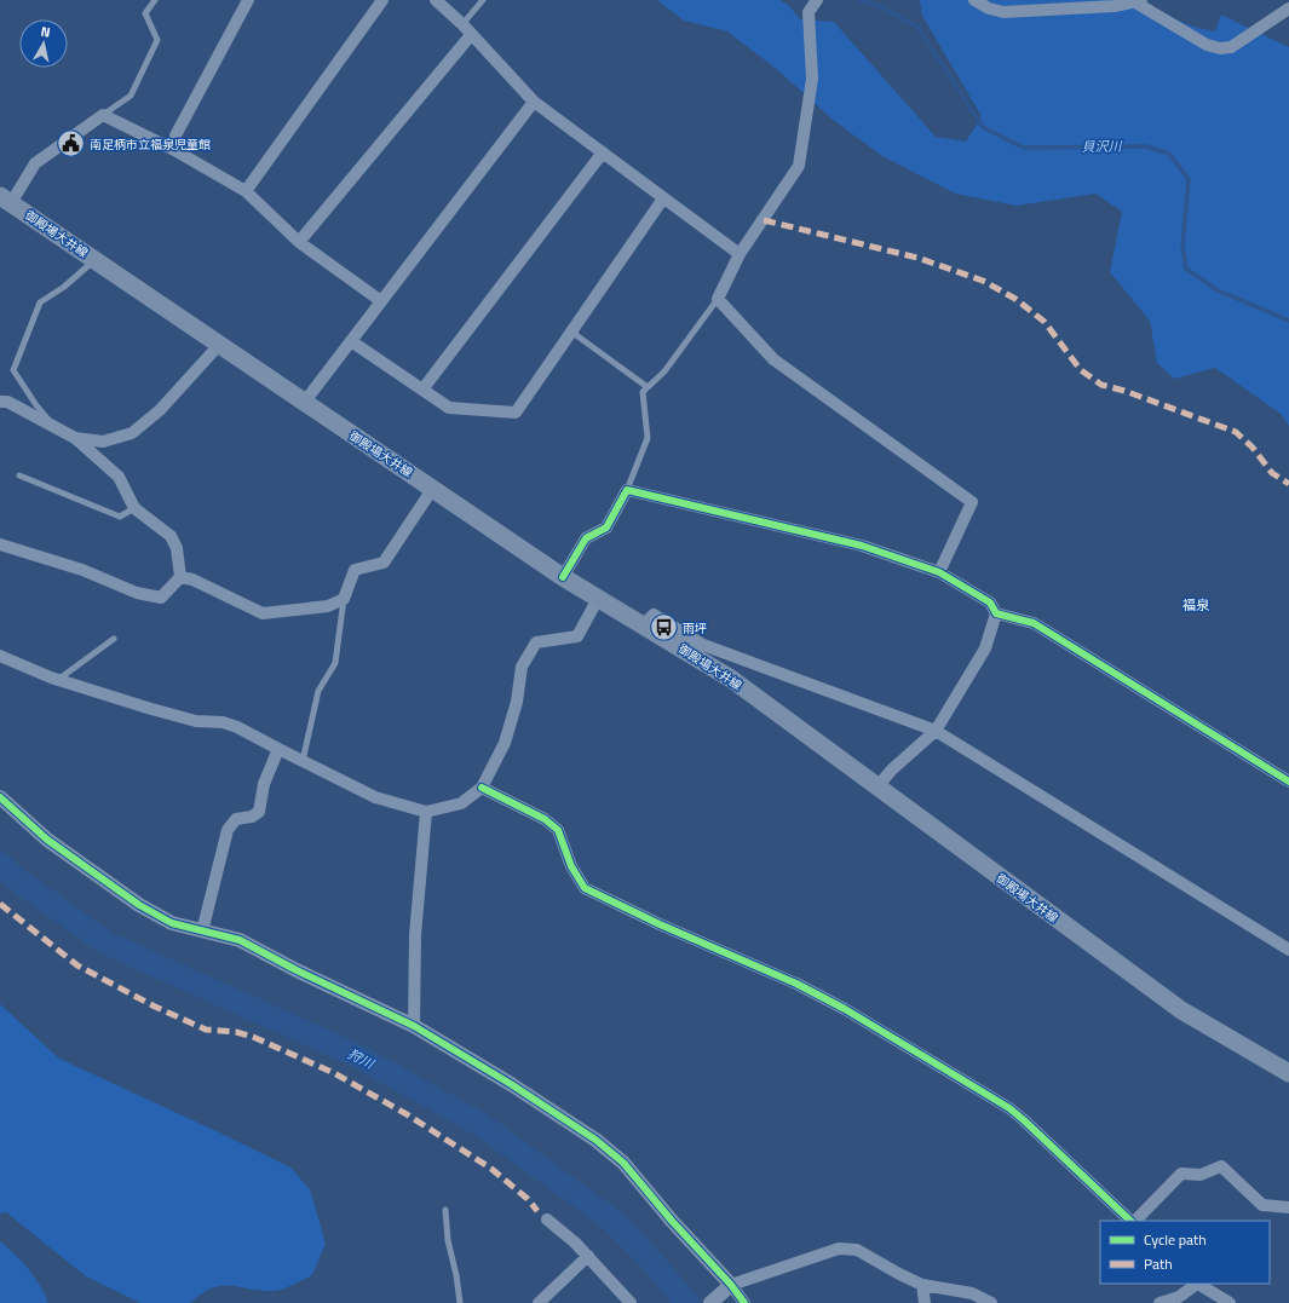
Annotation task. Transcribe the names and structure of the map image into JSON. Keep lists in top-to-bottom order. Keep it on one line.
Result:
{"streets":{"main road":["御殿場大井線"]},"districts":["福泉"],"water":["貝沢川","狩川"],"places":{"public building":["南足柄市立福泉児童館"],"bus stop":["雨坪"]},"legend":["Cycle path","Path"],"north":"top"}
